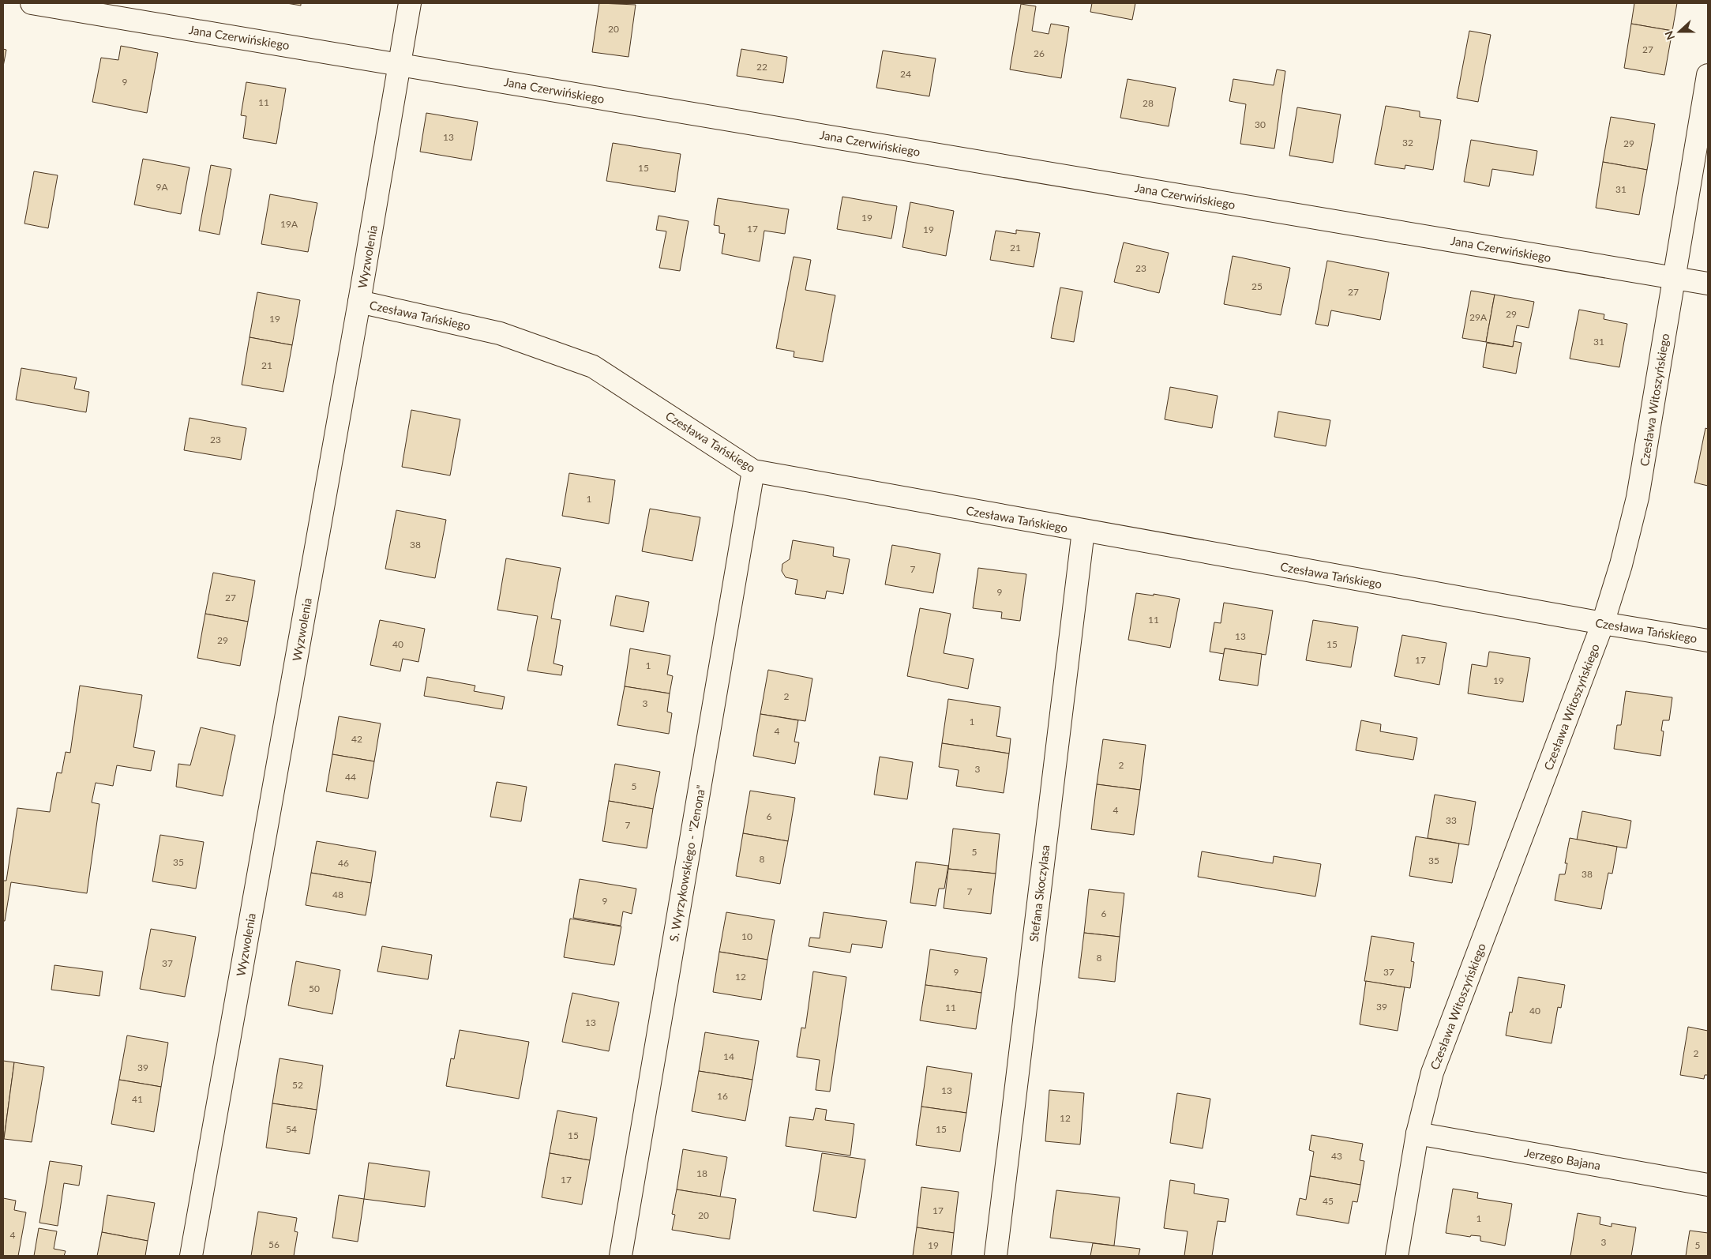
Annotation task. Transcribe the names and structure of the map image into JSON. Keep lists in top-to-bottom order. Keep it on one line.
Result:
{"streets":{"street":["Jana Czerwińskiego","Wyzwolenia","Czesława Tańskiego","Czesława Witoszyńskiego","S. Wyrzykowskiego - \"Zenona\"","Stefana Skoczylasa","Jerzego Bajana"]},"crossings":[["Jana Czerwińskiego","Wyzwolenia"],["Jana Czerwińskiego","Czesława Witoszyńskiego"],["Wyzwolenia","Czesława Tańskiego"],["Czesława Tańskiego","Czesława Witoszyńskiego"],["Czesława Tańskiego","S. Wyrzykowskiego - \"Zenona\""],["Czesława Tańskiego","Stefana Skoczylasa"],["Czesława Witoszyńskiego","Jerzego Bajana"]],"house_numbers":["20","27","26","22","24","9","11","28","30","13","32","29","15","9A","31","19","19A","17","19","21","23","25","27","29","29A","19","31","21","23","1","38","7","9","27","11","13","29","40","15","17","1","19","2","3","1","4","42","2","3","44","5","4","6","33","7","5","8","35","35","46","38","7","48","9","6","10","8","37","9","37","12","50","39","11","40","13","2","14","39","52","13","16","41","12","54","15","15","43","18","17","45","17","20","1","4","3","56","19","5"],"north":"left"}
